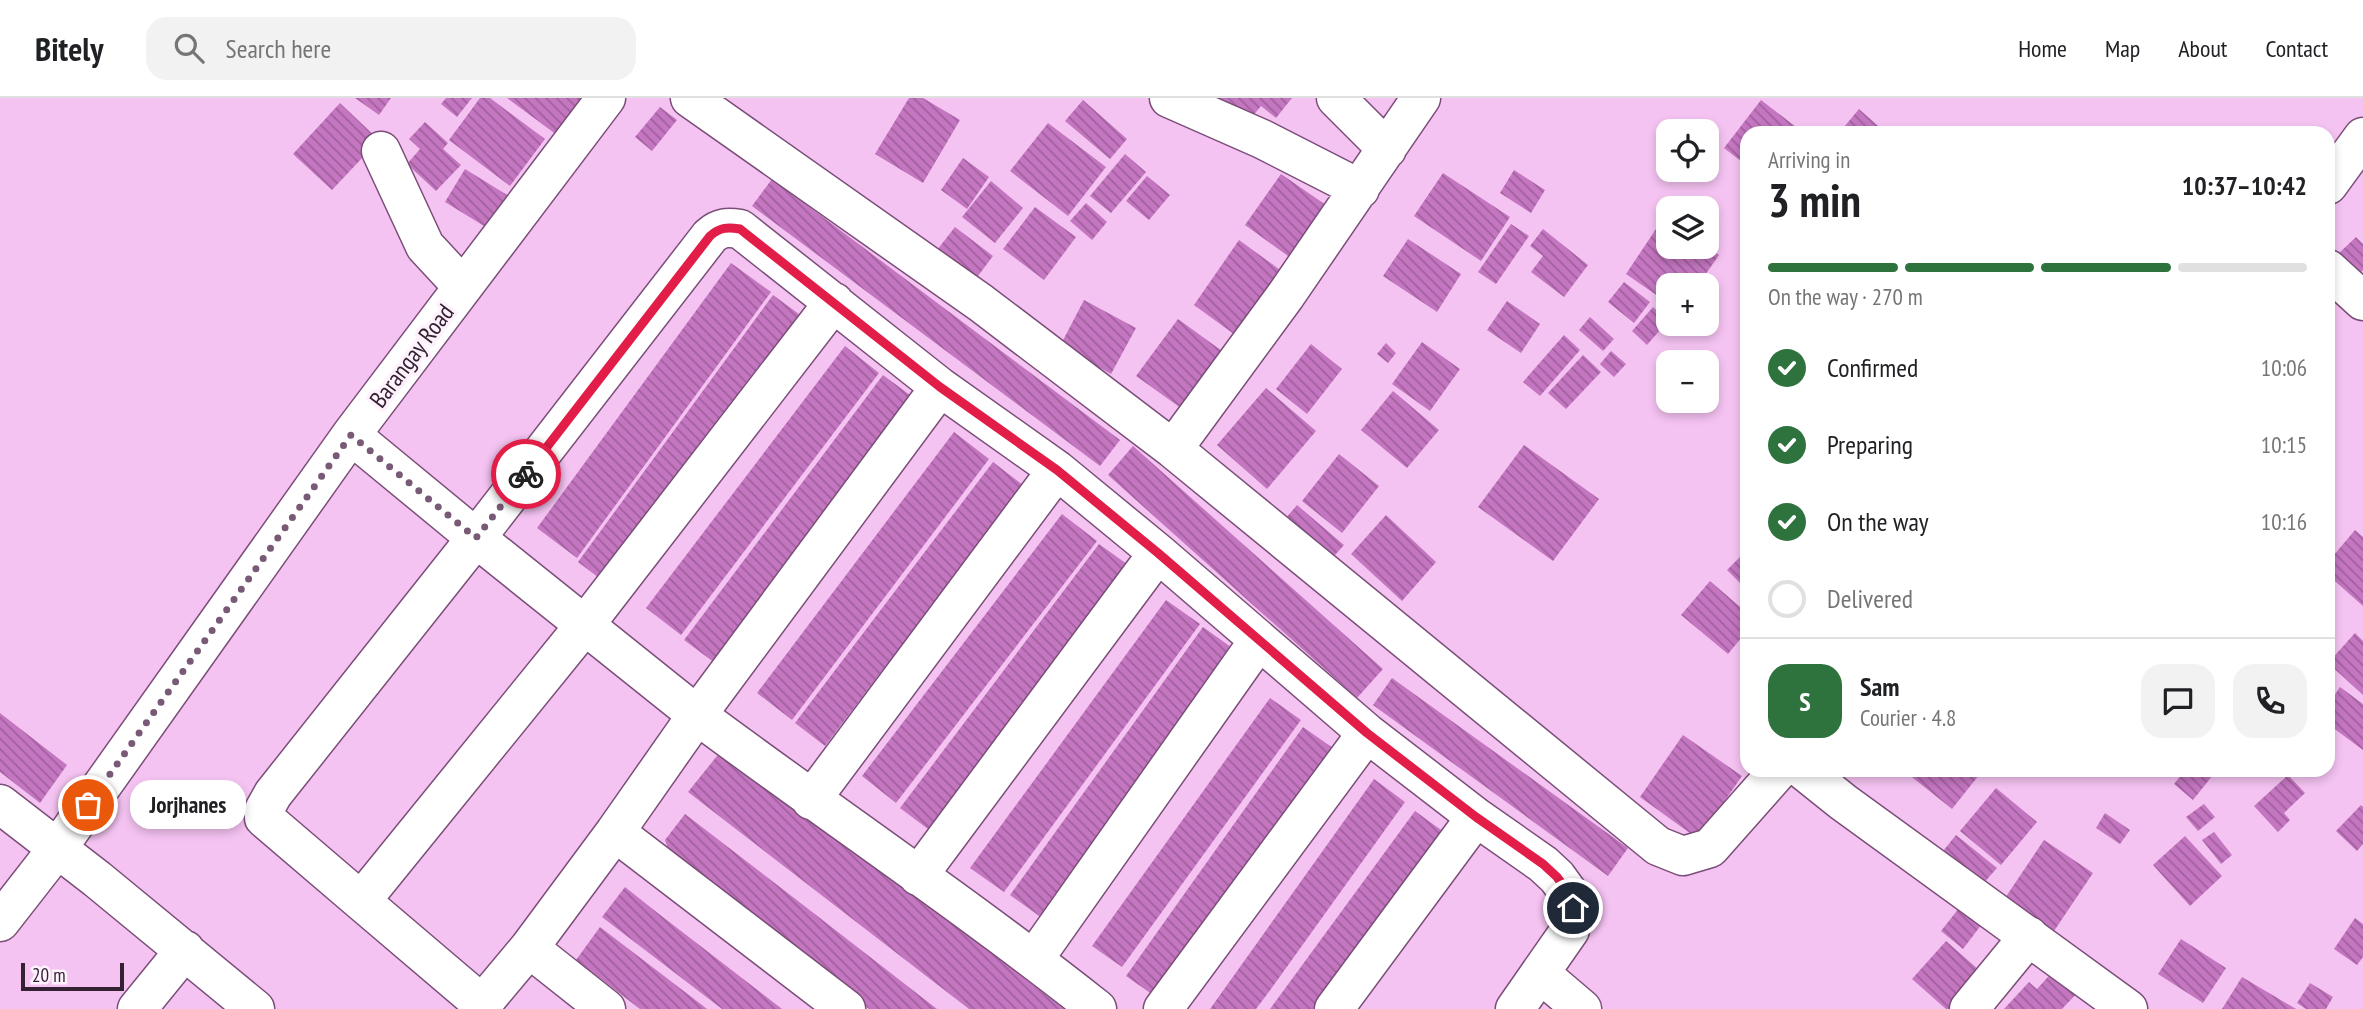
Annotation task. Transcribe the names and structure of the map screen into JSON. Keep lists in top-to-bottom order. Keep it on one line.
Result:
{"streets":{"street":["Barangay Road"]},"places":["Jorjhanes"],"scale_bar":"20 m","page":{"header":"Bitely","search":"Search here","nav":["Home","Map","About","Contact"],"map_buttons":["+","−"],"heading":["3 min","Arriving in","10:37–10:42"],"panel":["Sam","Courier · 4.8"],"bar":"On the way · 270 m","list":[["Confirmed","10:06"],["Preparing","10:15"],["On the way","10:16"],"Delivered"],"round":"S","bubble":"Jorjhanes","scale":"20 m"}}
